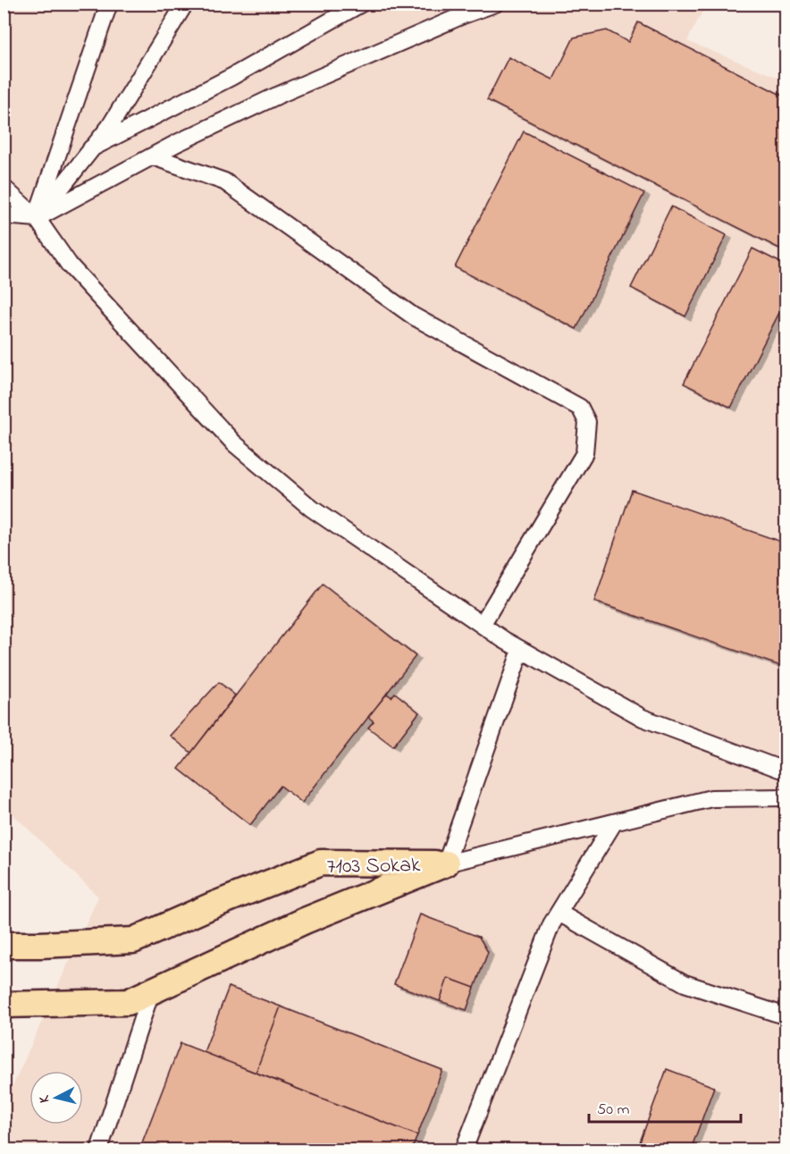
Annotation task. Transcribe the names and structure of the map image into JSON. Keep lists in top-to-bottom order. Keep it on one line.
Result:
{"streets":{"main road":["7103 Sokak"]},"scale_bar":"50 m","north":"left"}
